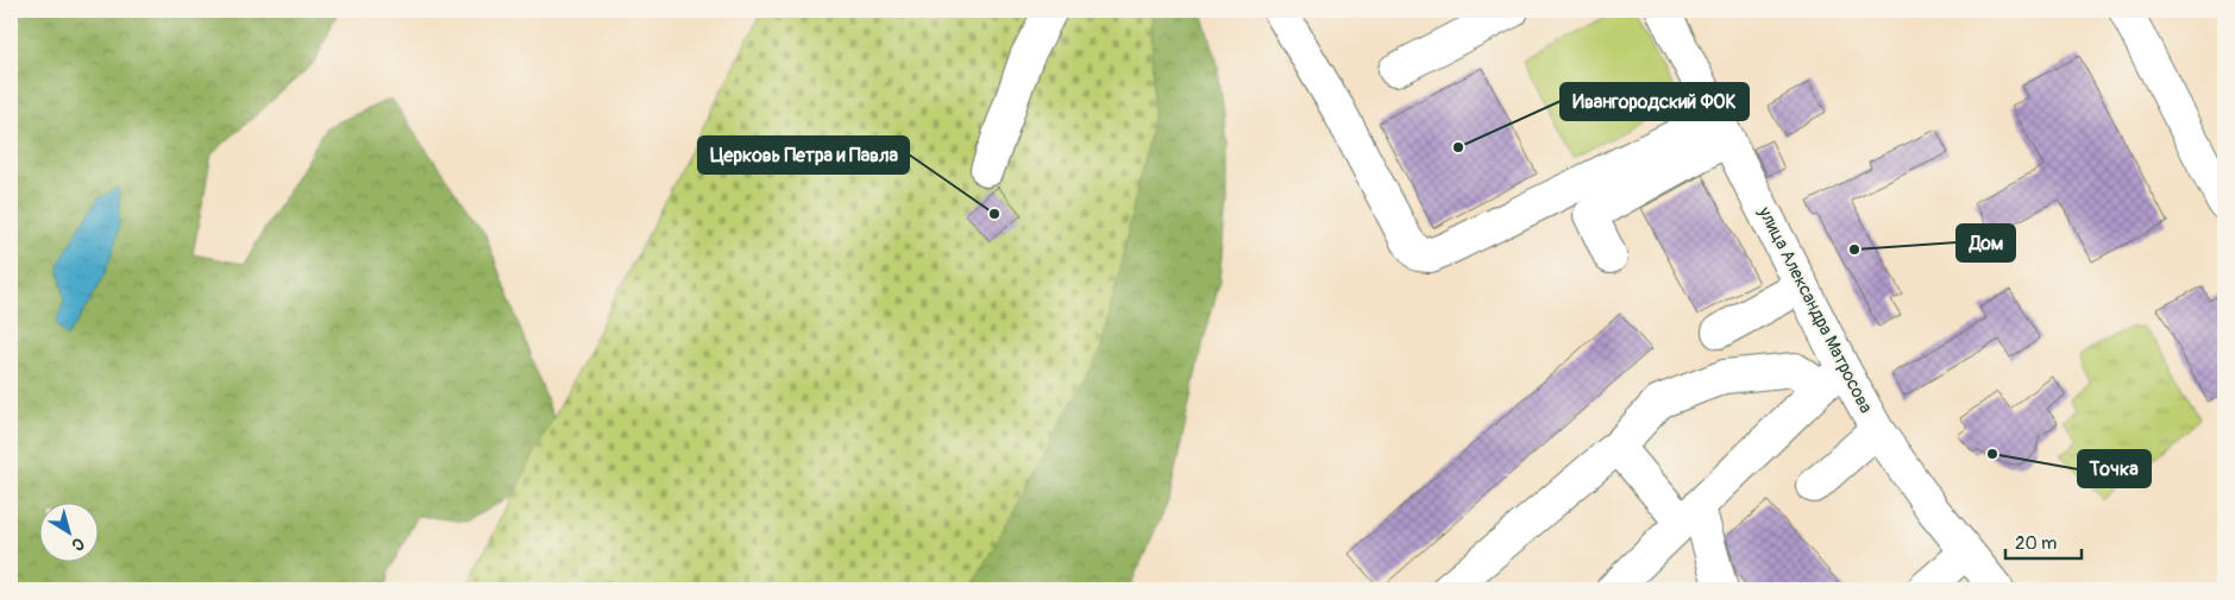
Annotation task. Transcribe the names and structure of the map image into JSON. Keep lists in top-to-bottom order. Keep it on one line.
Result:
{"streets":{"street":["улица Александра Матросова"]},"places":["Ивангородский ФОК","Церковь Петра и Павла","Дом","Точка"],"scale_bar":"20 m","north":"bottom right"}
